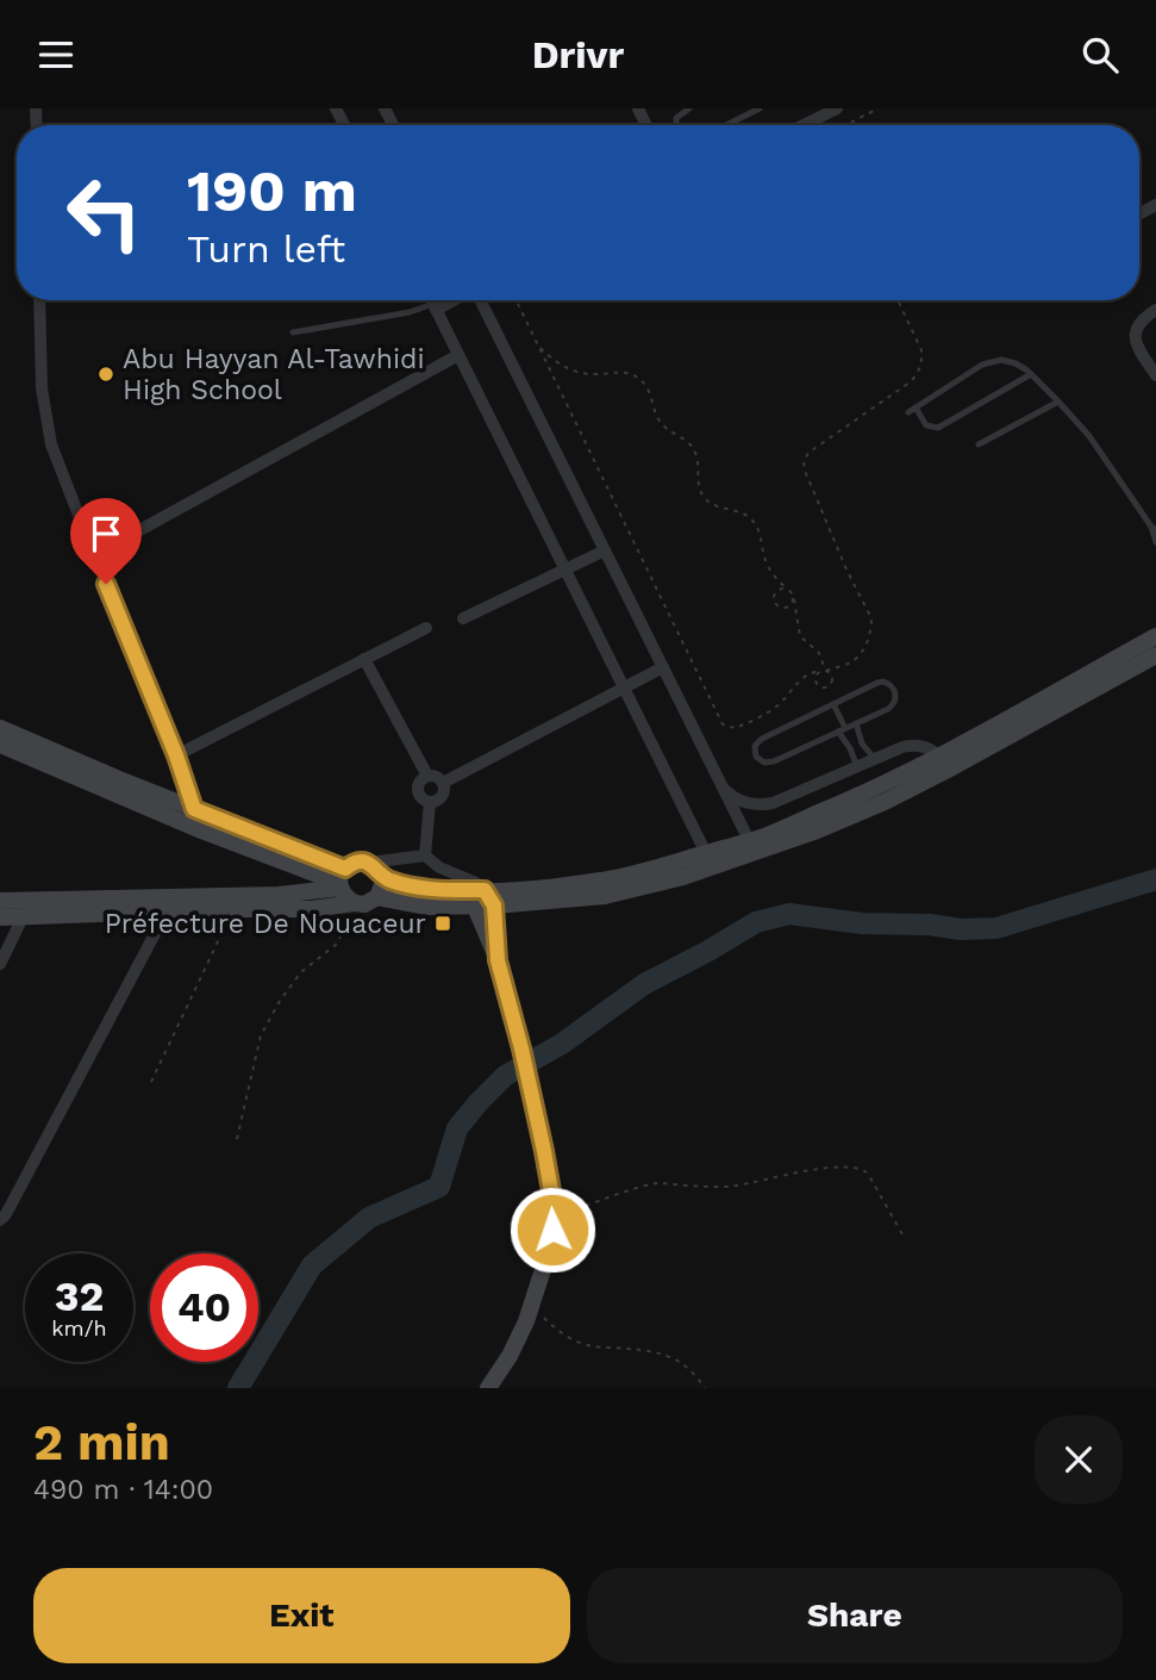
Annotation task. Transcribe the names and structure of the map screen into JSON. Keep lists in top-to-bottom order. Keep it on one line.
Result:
{"places":{"other":["Abu Hayyan Al-Tawhidi High School"],"transit":["Préfecture De Nouaceur"]},"page":{"header":"Drivr","turn":["190 m","Turn left"],"speed":"32 km/h","limit":"40","heading":["2 min","490 m · 14:00"],"buttons":["Exit","Share"]}}
